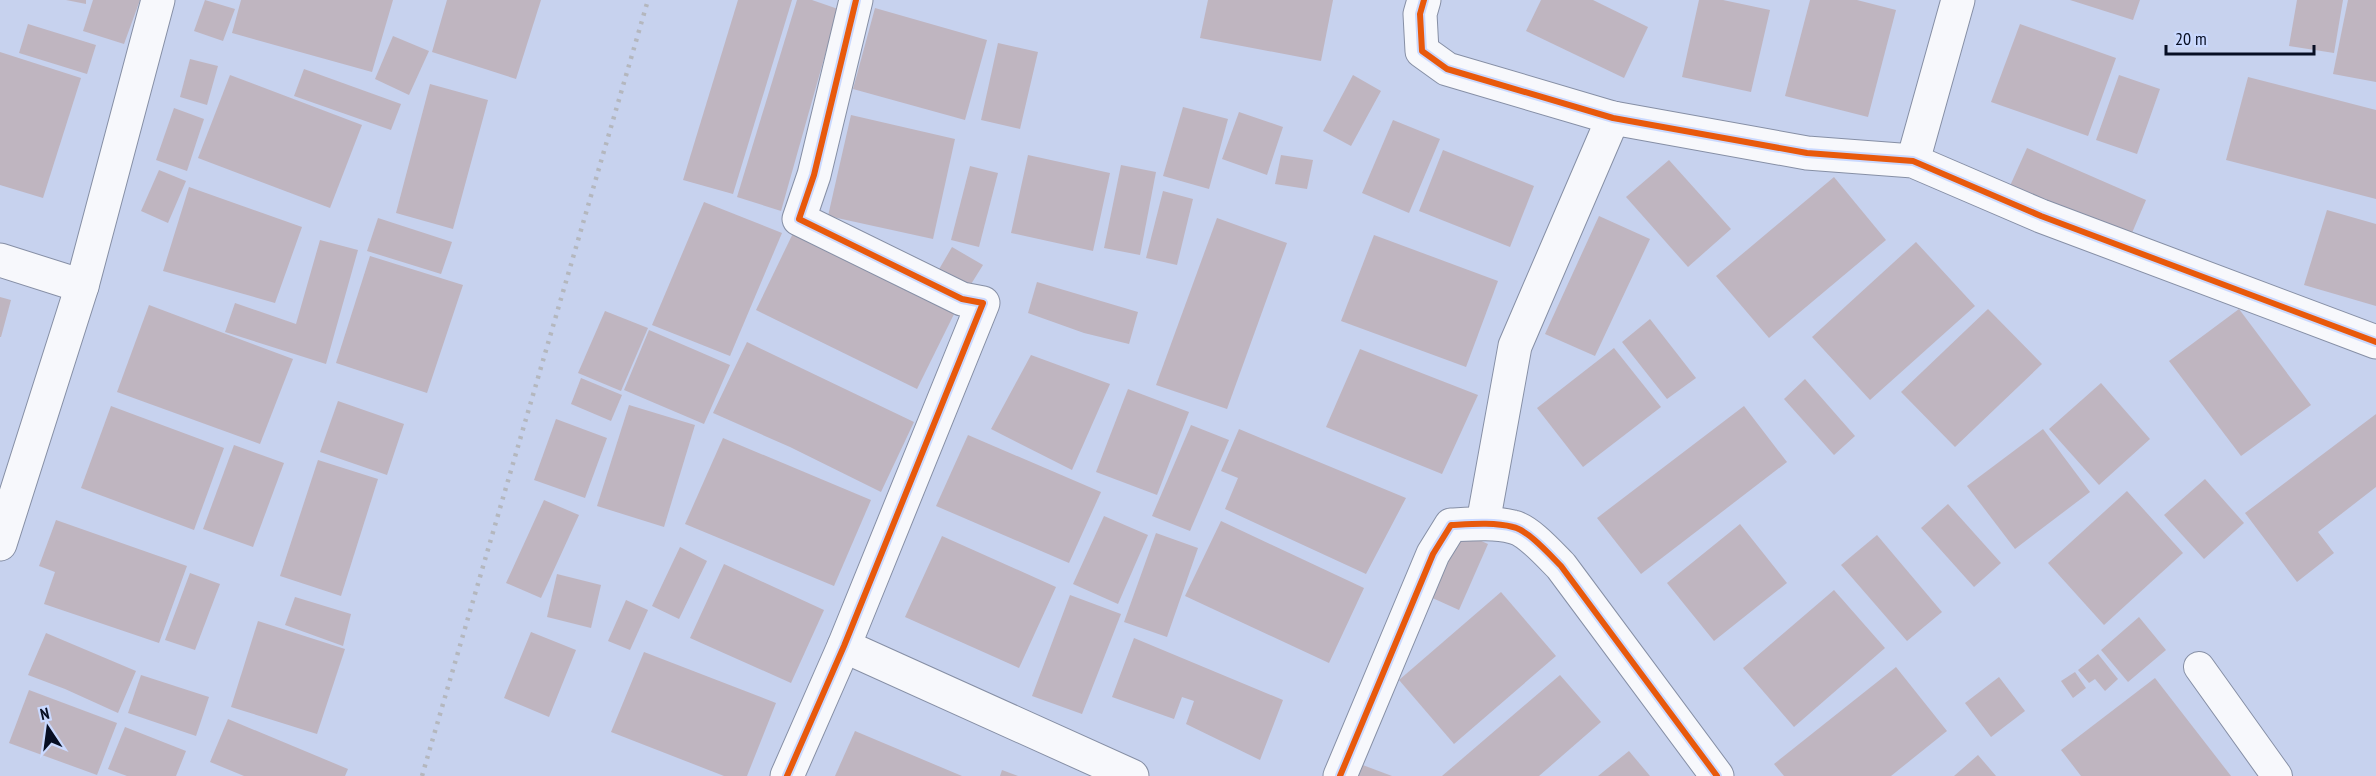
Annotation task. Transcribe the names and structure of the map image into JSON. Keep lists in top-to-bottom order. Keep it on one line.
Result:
{"scale_bar":"20 m","north":"top"}
